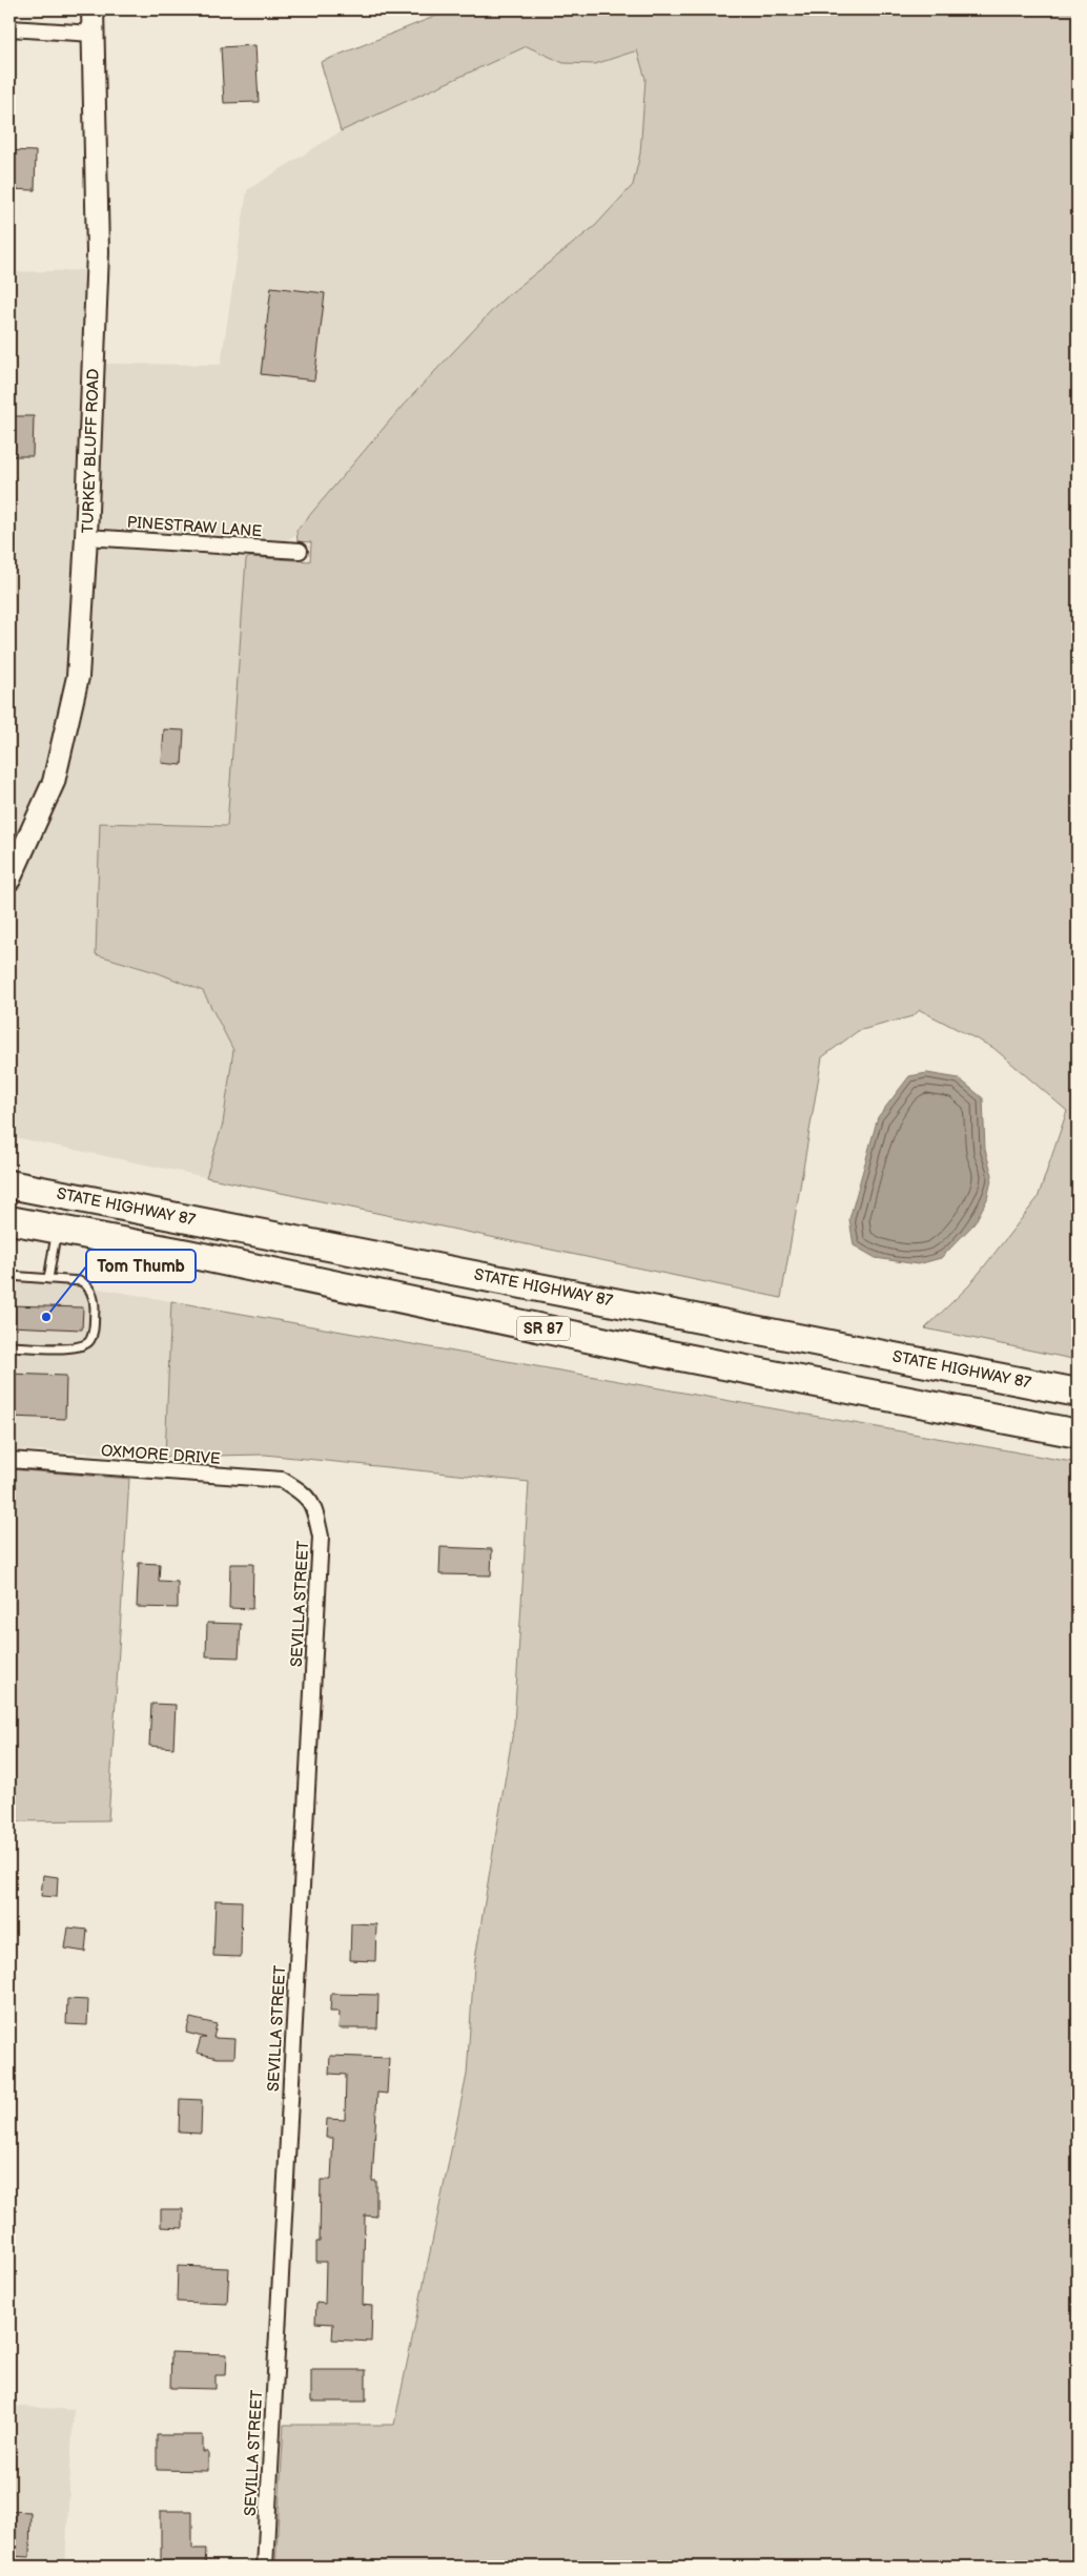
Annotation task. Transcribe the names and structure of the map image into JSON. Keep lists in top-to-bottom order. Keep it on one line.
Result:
{"streets":{"highway":["STATE HIGHWAY 87","SR 87"],"street":["TURKEY BLUFF ROAD","PINESTRAW LANE","OXMORE DRIVE","SEVILLA STREET"]},"crossings":[["TURKEY BLUFF ROAD","PINESTRAW LANE"],["OXMORE DRIVE","SEVILLA STREET"]],"places":["Tom Thumb"]}
